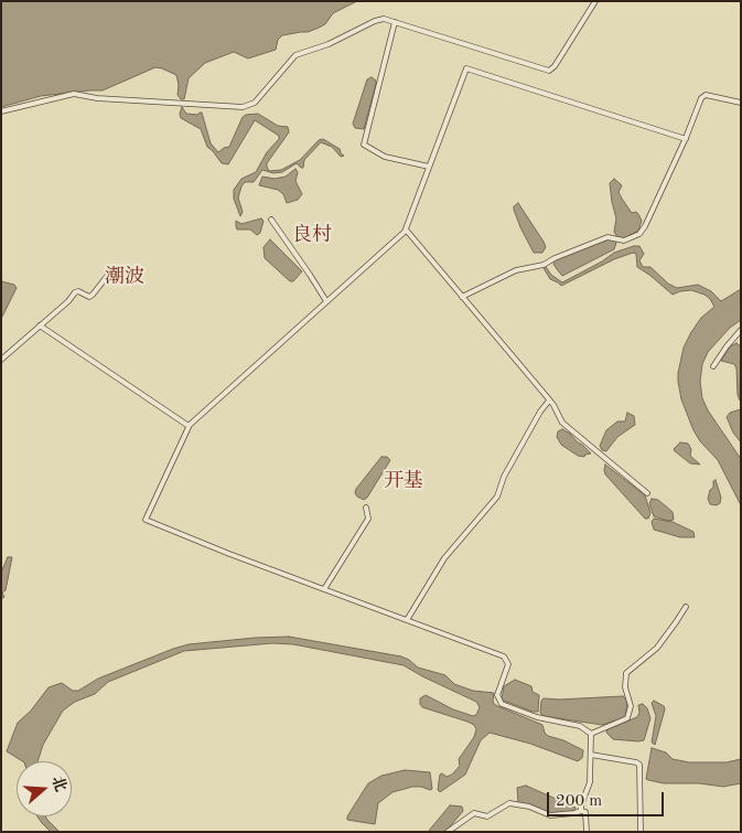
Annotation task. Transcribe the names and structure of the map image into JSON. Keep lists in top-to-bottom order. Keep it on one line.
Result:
{"districts":["良村","潮波","开基"],"scale_bar":"200 m","north":"right"}
